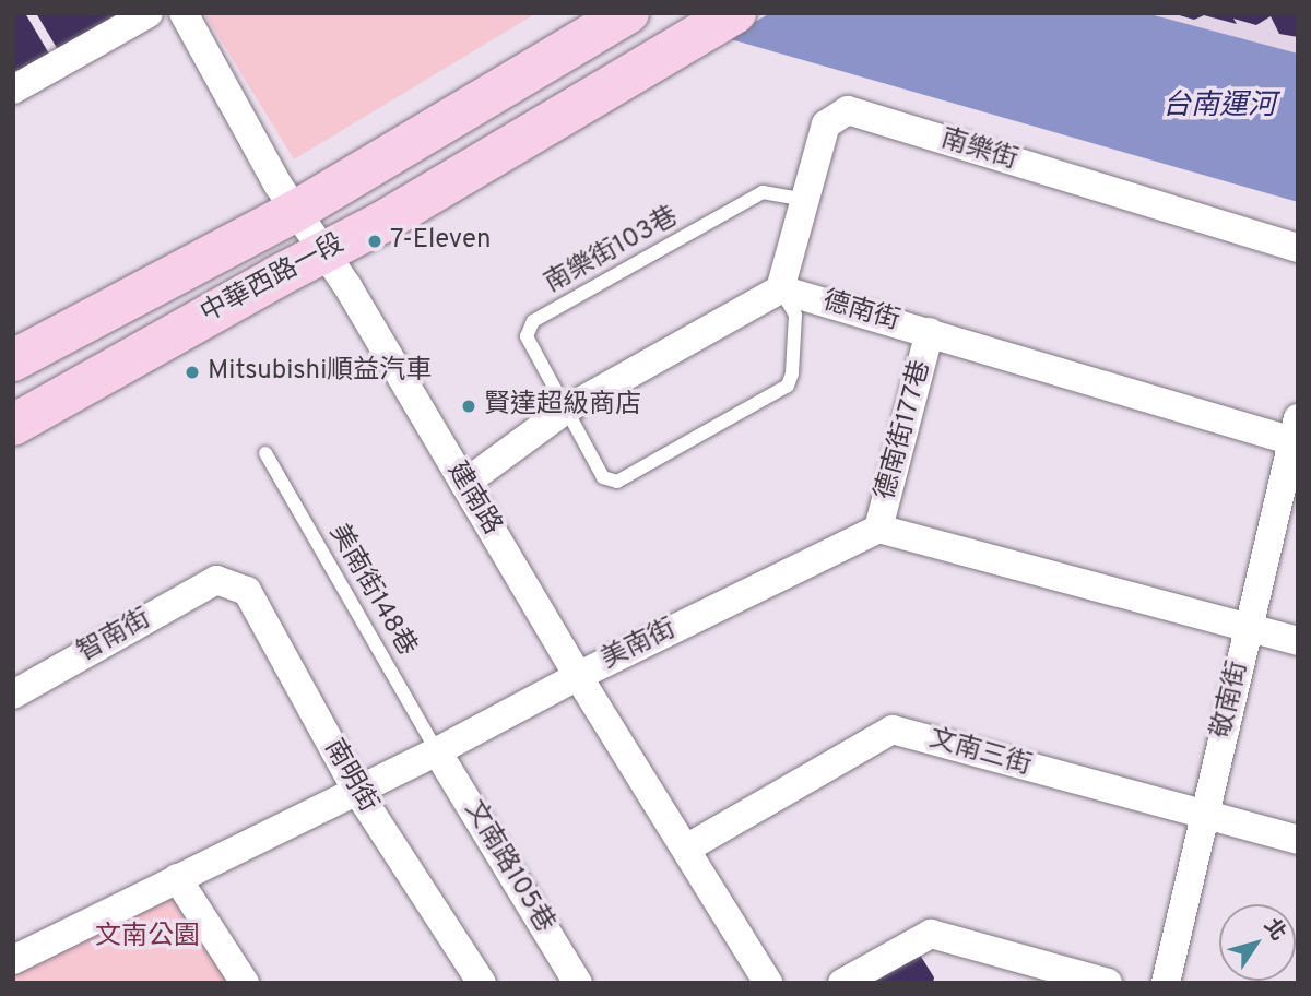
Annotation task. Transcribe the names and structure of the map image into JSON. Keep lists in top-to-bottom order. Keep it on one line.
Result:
{"streets":{"main road":["中華西路一段"],"street":["南樂街","德南街","德南街177巷","建南路","智南街","美南街","敬南街","文南三街","南明街","文南路105巷"],"lane":["南樂街103巷","美南街148巷"]},"crossings":[["南樂街","南樂街103巷"],["南樂街","德南街"],["中華西路一段","建南路"],["德南街","德南街177巷"],["德南街","敬南街"],["德南街177巷","美南街"],["建南路","美南街"],["建南路","文南三街"],["美南街148巷","美南街"],["美南街148巷","文南路105巷"],["智南街","南明街"],["美南街","南明街"],["美南街","文南路105巷"],["敬南街","文南三街"]],"water":["台南運河"],"parks":["文南公園"],"places":["7-Eleven","Mitsubishi順益汽車","賢達超級商店"],"north":"top right"}
